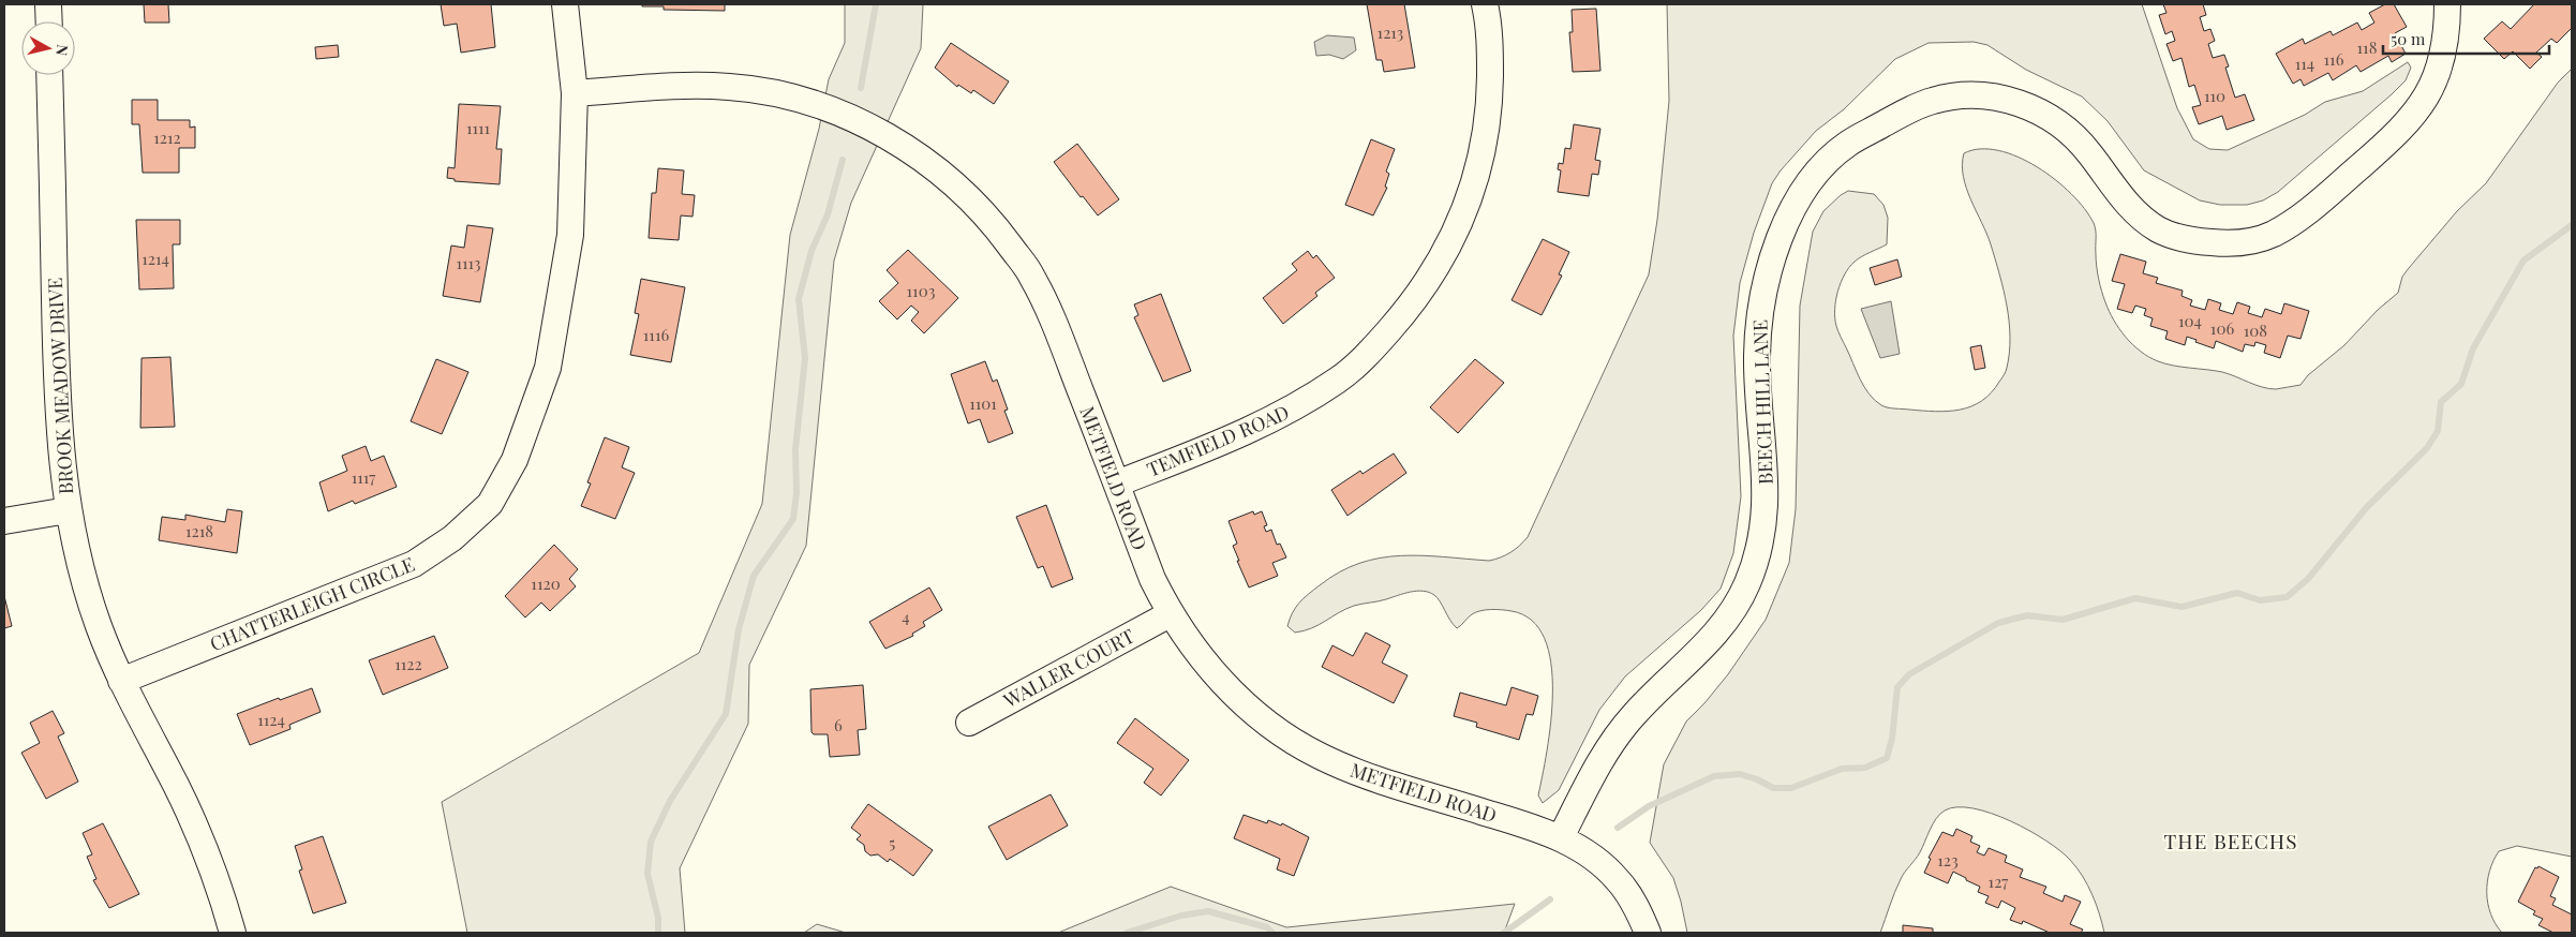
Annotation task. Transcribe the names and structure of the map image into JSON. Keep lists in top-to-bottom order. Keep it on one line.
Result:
{"streets":{"street":["BROOK MEADOW DRIVE","BEECH HILL LANE","TEMFIELD ROAD","METFIELD ROAD","CHATTERLEIGH CIRCLE","WALLER COURT"]},"crossings":[["BROOK MEADOW DRIVE","CHATTERLEIGH CIRCLE"],["BEECH HILL LANE","METFIELD ROAD"],["TEMFIELD ROAD","METFIELD ROAD"],["METFIELD ROAD","CHATTERLEIGH CIRCLE"],["METFIELD ROAD","WALLER COURT"]],"districts":["THE BEECHS"],"house_numbers":["1213","118","116","114","110","1111","1212","1214","1113","1103","104","106","108","1116","1101","1117","1218","1120","4","1122","1124","6","5","123","127"],"scale_bar":"50 m","north":"right"}
